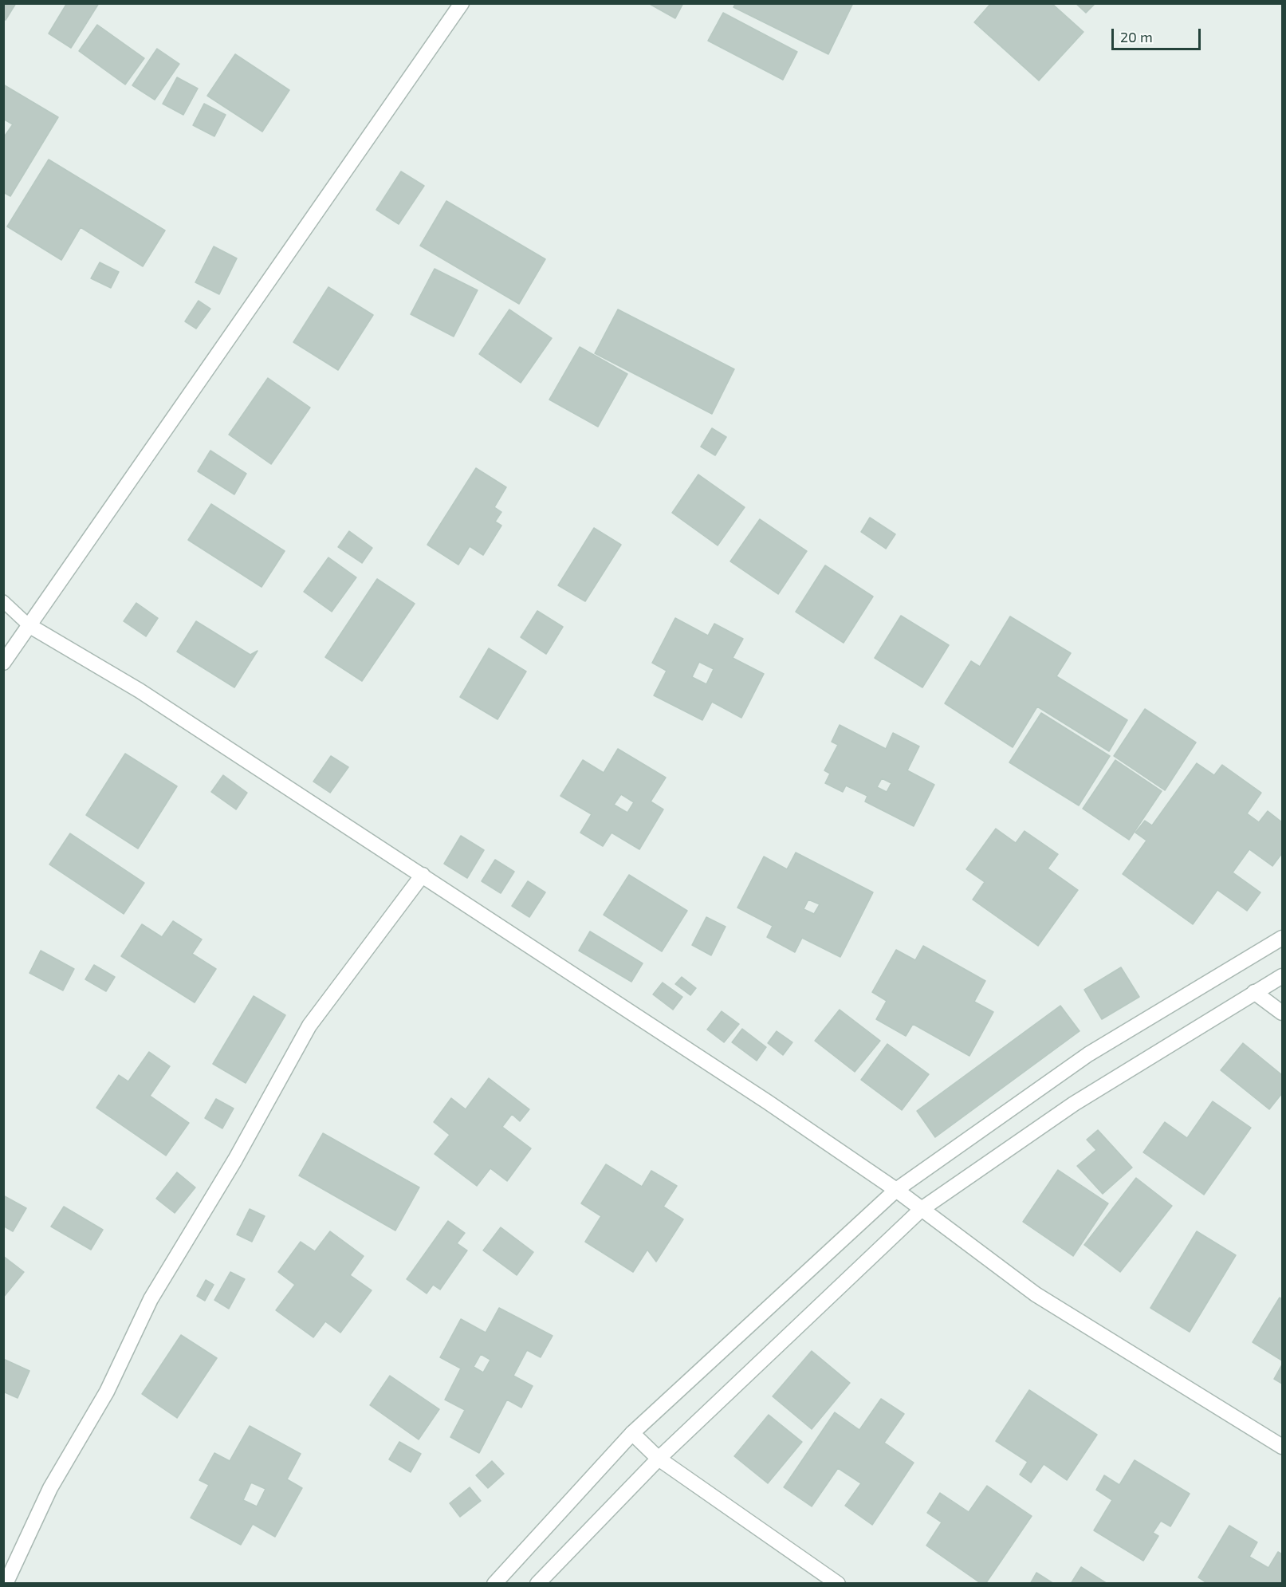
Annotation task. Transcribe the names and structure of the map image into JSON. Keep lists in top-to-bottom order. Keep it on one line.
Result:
{"scale_bar":"20 m"}
